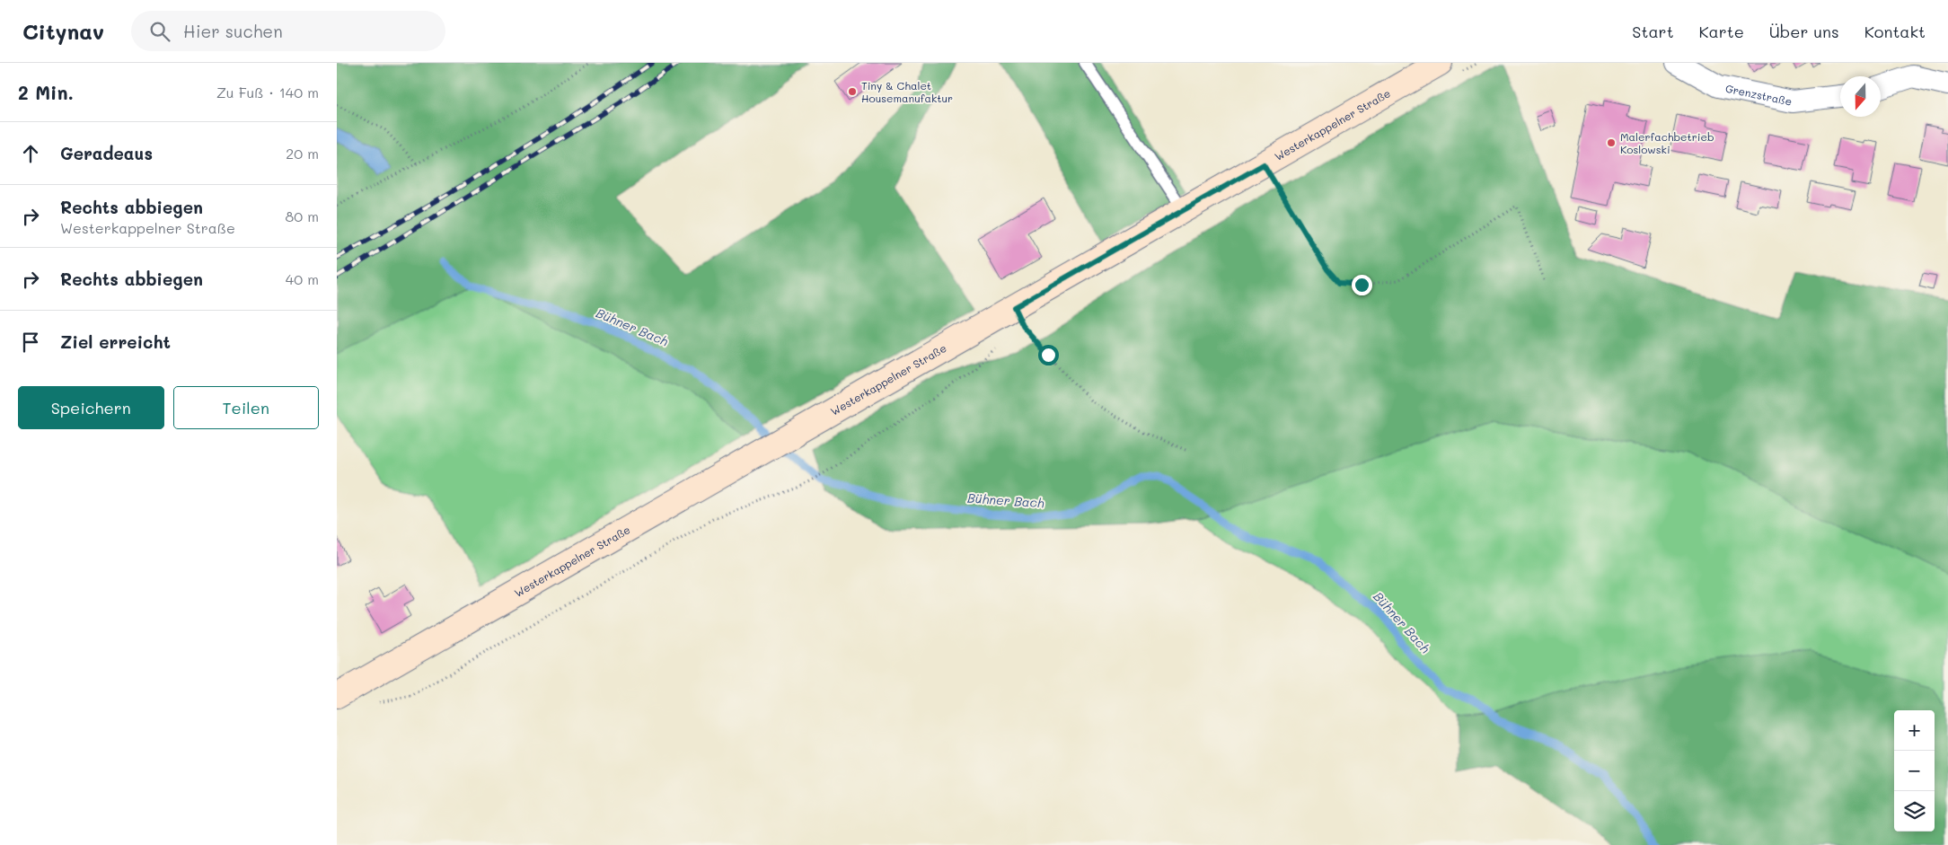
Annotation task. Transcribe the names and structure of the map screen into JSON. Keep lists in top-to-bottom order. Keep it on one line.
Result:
{"streets":{"main road":["Westerkappelner Straße"],"street":["Grenzstraße"]},"water":["Bühner Bach"],"places":["Tiny & Chalet Housemanufaktur","Malerfachbetrieb Koslowski"],"north":"bottom","page":{"header":"Citynav","search":"Hier suchen","nav":["Start","Karte","Über uns","Kontakt"],"heading":["2 Min.","Zu Fuß · 140 m"],"list":[["Geradeaus","20 m"],["Rechts abbiegen","Westerkappelner Straße","80 m"],["Rechts abbiegen","40 m"],"Ziel erreicht"],"buttons":["Speichern","Teilen"],"map_buttons":["+","−"]}}
